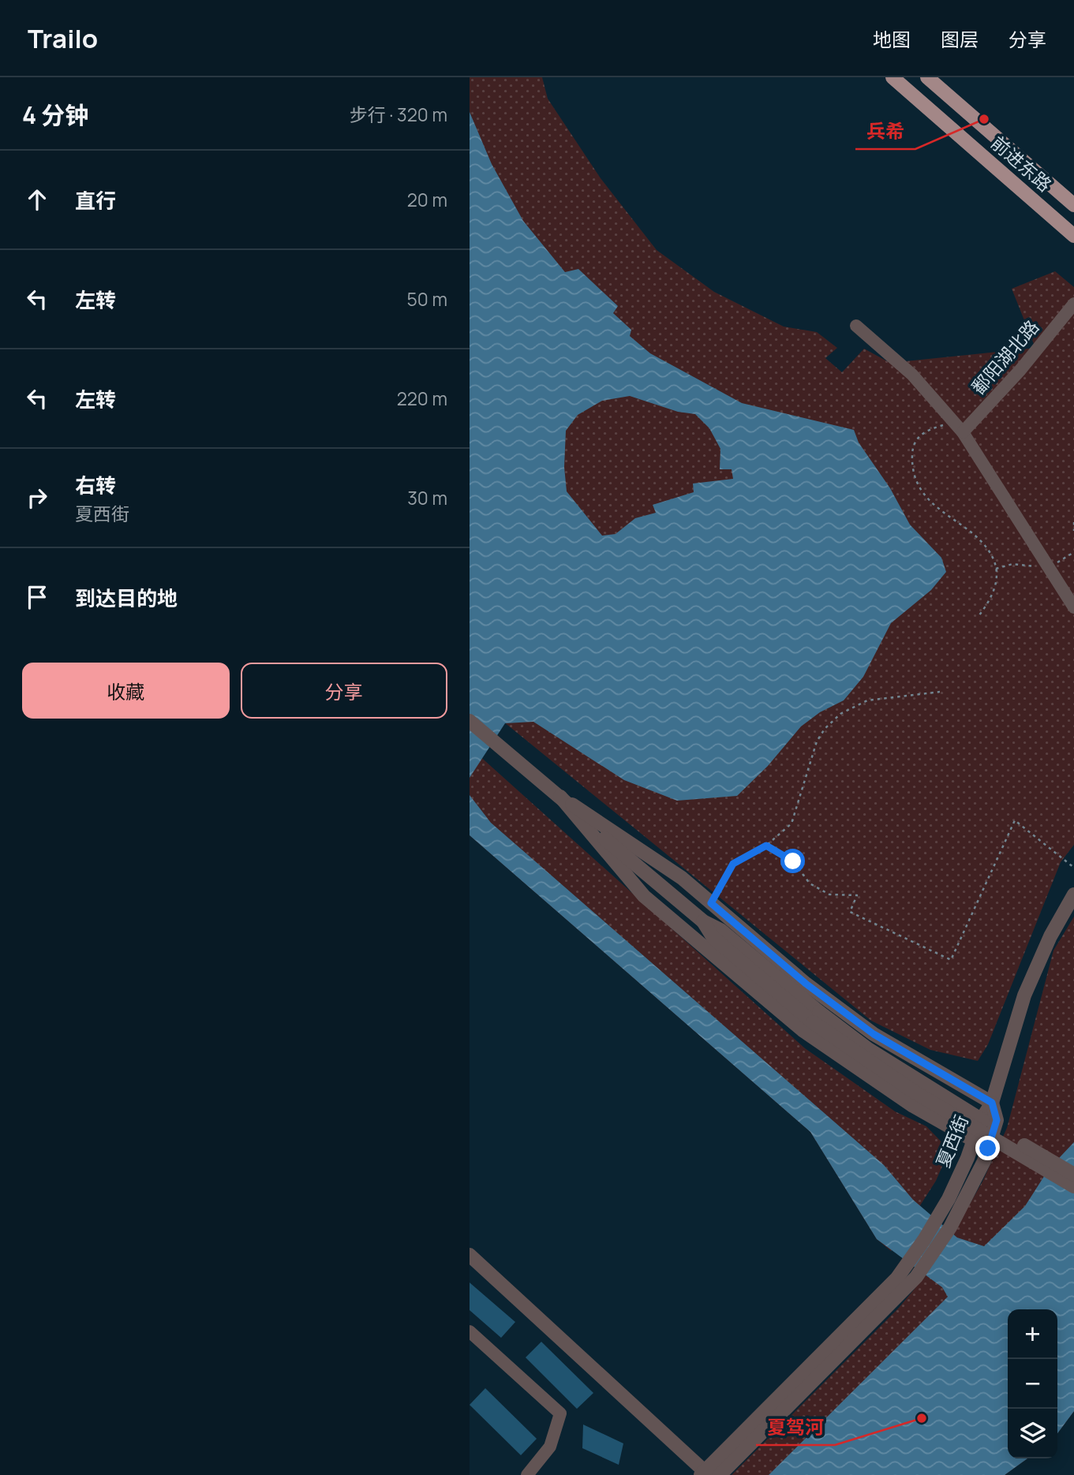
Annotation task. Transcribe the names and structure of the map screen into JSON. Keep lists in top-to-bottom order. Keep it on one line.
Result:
{"streets":{"main road":["前进东路"],"street":["鄱阳湖北路","夏西街"]},"places":["兵希","夏驾河"],"page":{"header":"Trailo","nav":["地图","图层","分享"],"heading":["4 分钟","步行 · 320 m"],"list":[["直行","20 m"],["左转","50 m"],["左转","220 m"],["右转","夏西街","30 m"],"到达目的地"],"buttons":["收藏","分享"],"map_buttons":["+","−"]}}
